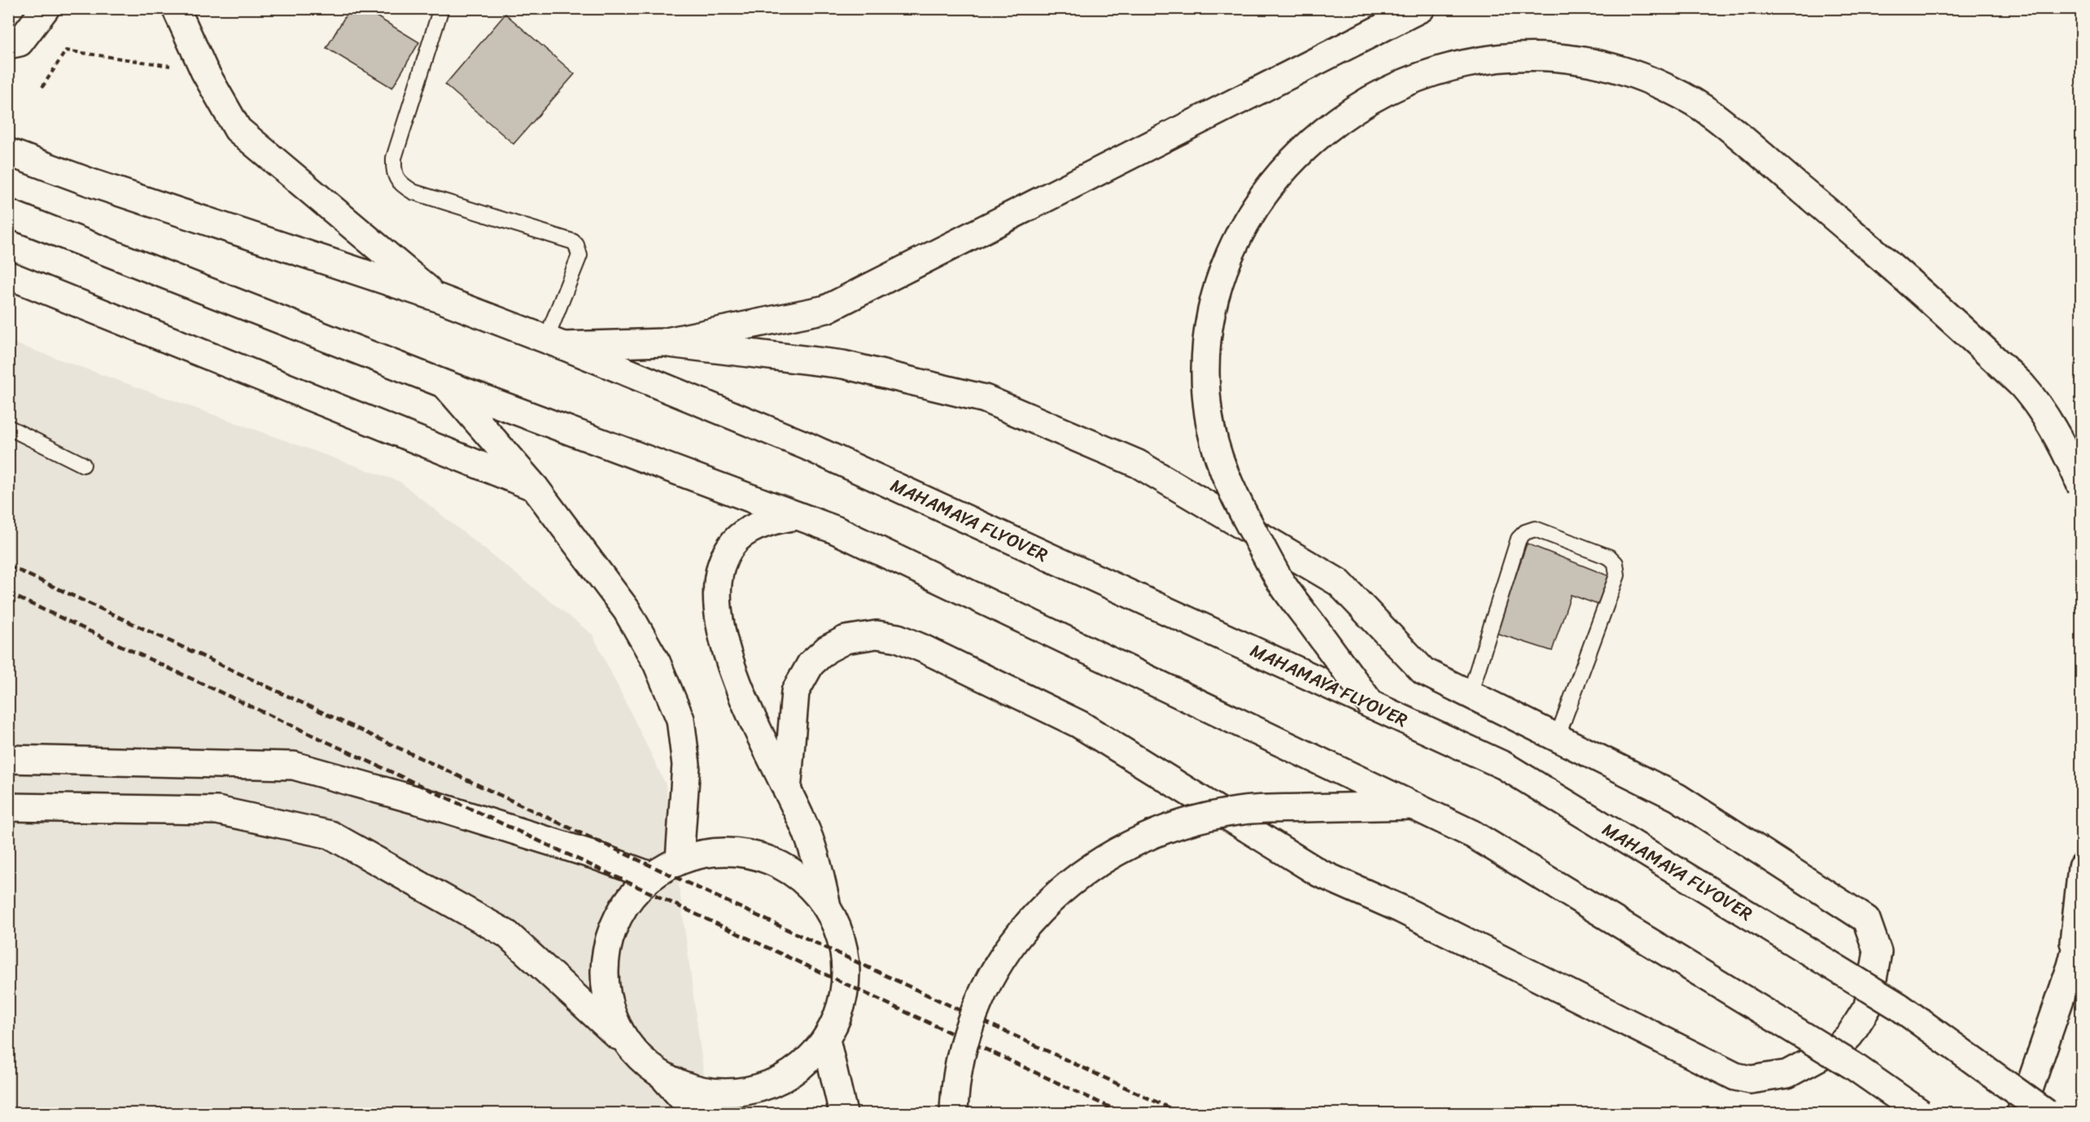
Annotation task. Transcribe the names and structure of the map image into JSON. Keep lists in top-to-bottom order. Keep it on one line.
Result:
{"streets":{"main road":["MAHAMAYA FLYOVER"]}}
